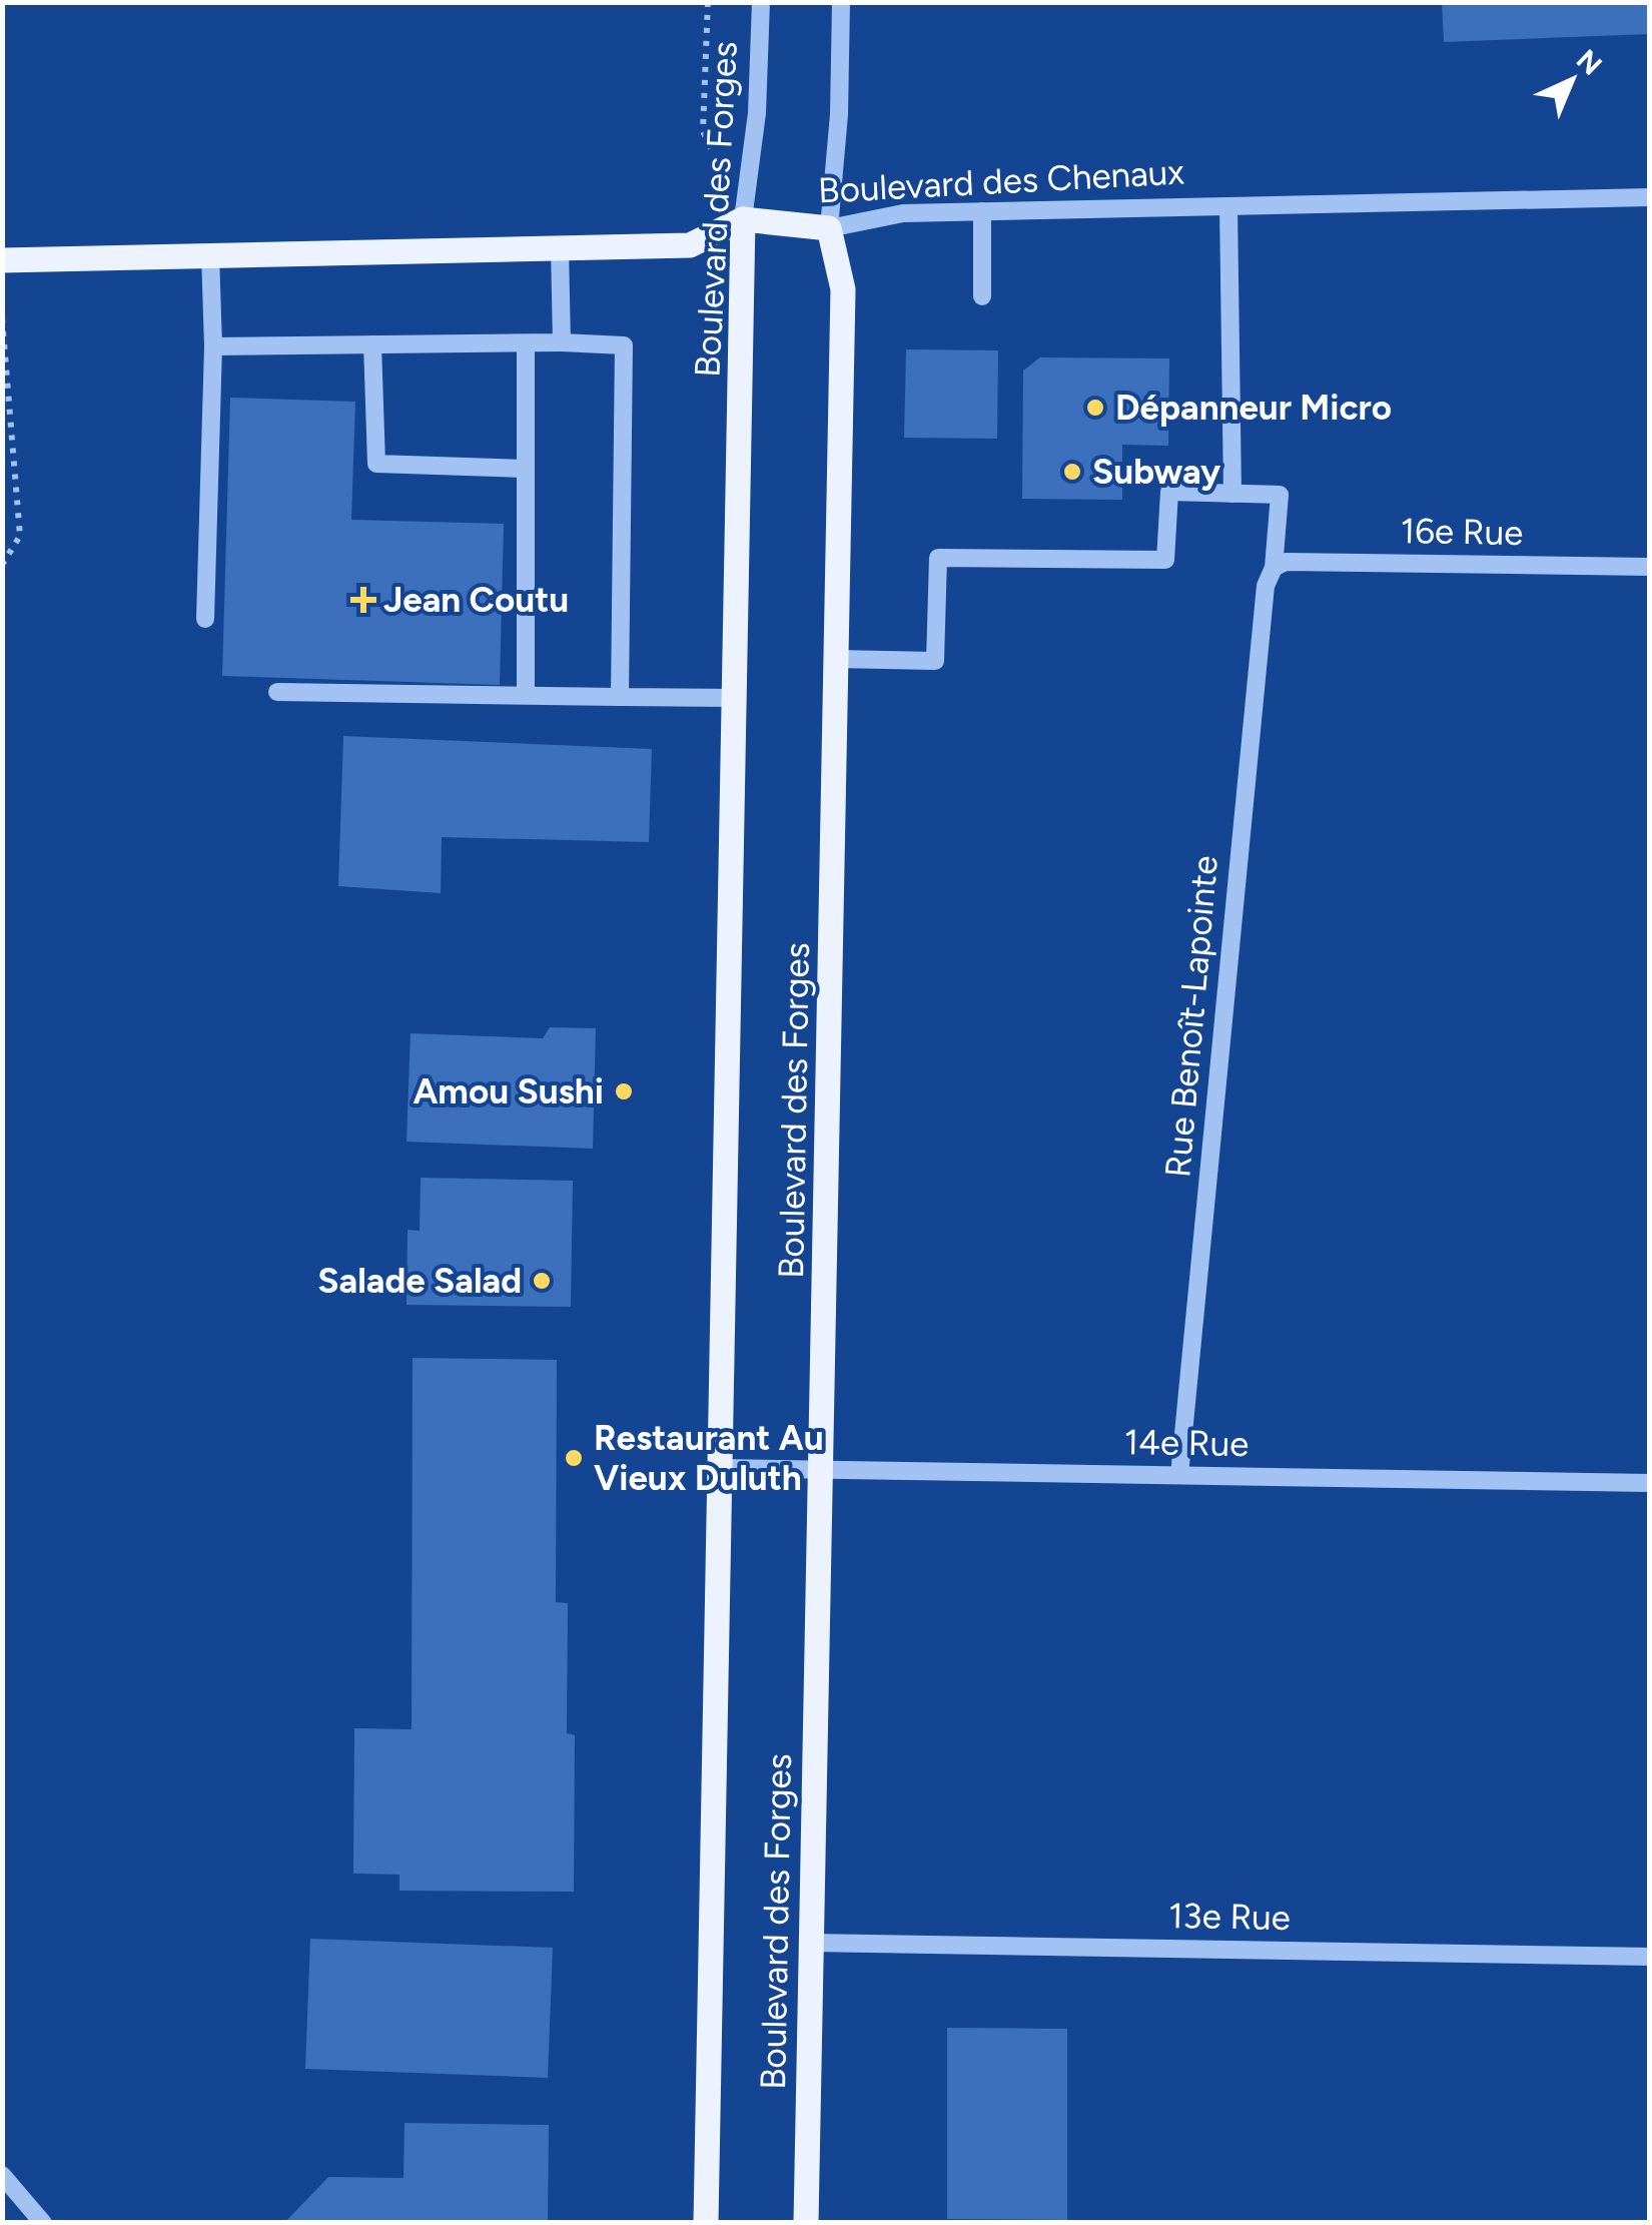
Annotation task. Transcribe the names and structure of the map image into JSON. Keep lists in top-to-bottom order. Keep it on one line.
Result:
{"streets":{"main road":["Boulevard des Chenaux","Boulevard des Forges"],"street":["16e Rue","Rue Benoît-Lapointe","14e Rue","13e Rue"]},"crossings":[["Boulevard des Chenaux","Boulevard des Forges"],["Boulevard des Forges","14e Rue"],["Boulevard des Forges","13e Rue"],["16e Rue","Rue Benoît-Lapointe"],["Rue Benoît-Lapointe","14e Rue"]],"places":{"other":["Dépanneur Micro","Subway","Amou Sushi","Salade Salad","Restaurant Au Vieux Duluth"],"health":["Jean Coutu"]},"north":"top right"}
